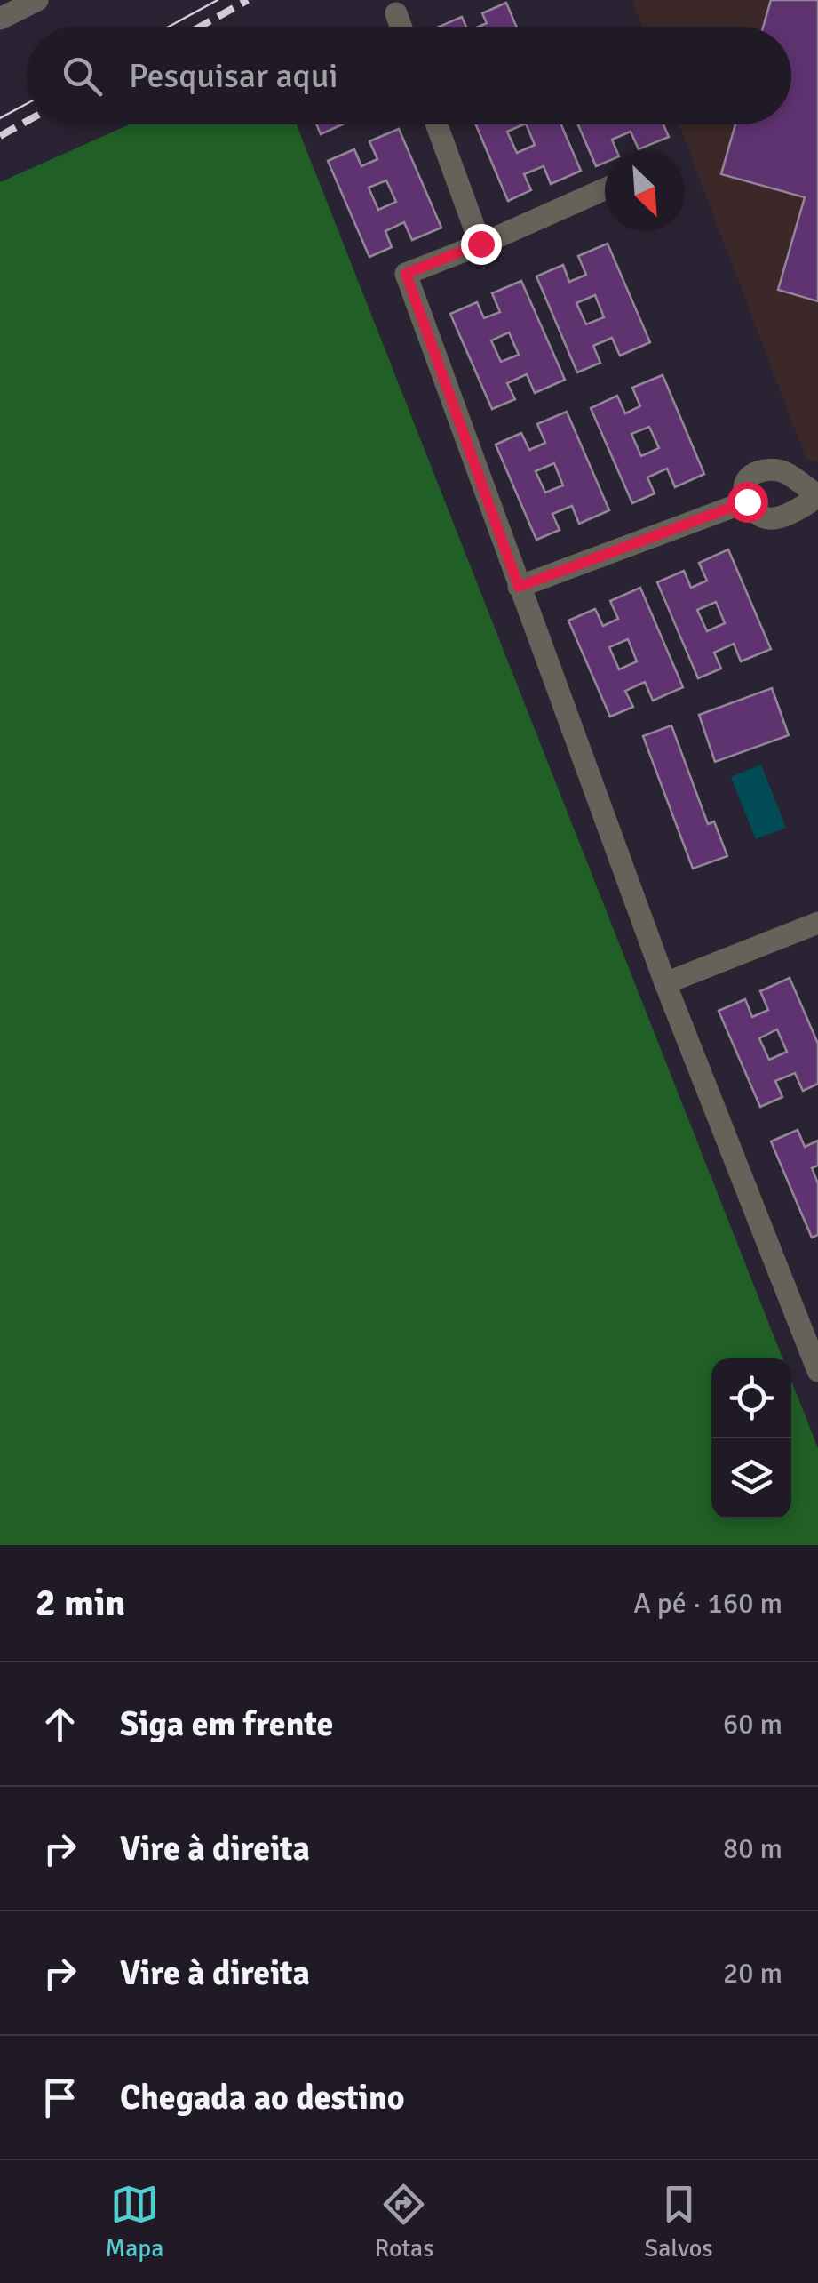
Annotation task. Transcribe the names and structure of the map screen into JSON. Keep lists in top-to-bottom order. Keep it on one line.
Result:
{"north":"bottom right","page":{"search":"Pesquisar aqui","heading":["2 min","A pé · 160 m"],"list":[["Siga em frente","60 m"],["Vire à direita","80 m"],["Vire à direita","20 m"],"Chegada ao destino"],"nav":["Mapa","Rotas","Salvos"]}}
